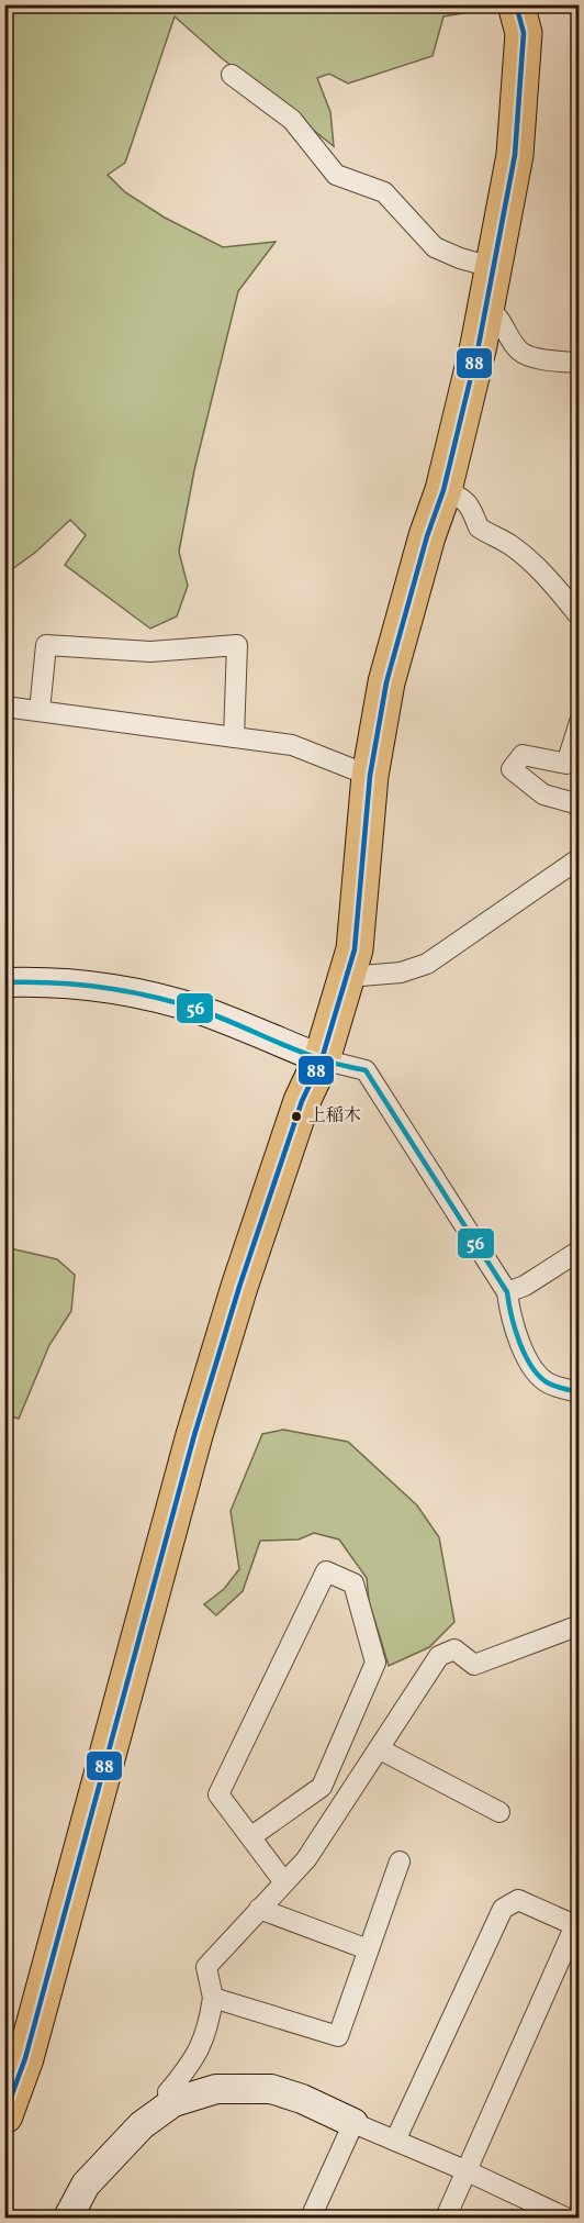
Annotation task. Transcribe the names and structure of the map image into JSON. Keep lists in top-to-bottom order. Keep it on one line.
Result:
{"places":["上稲木"],"lines":["transit line 88","transit line 56"]}
